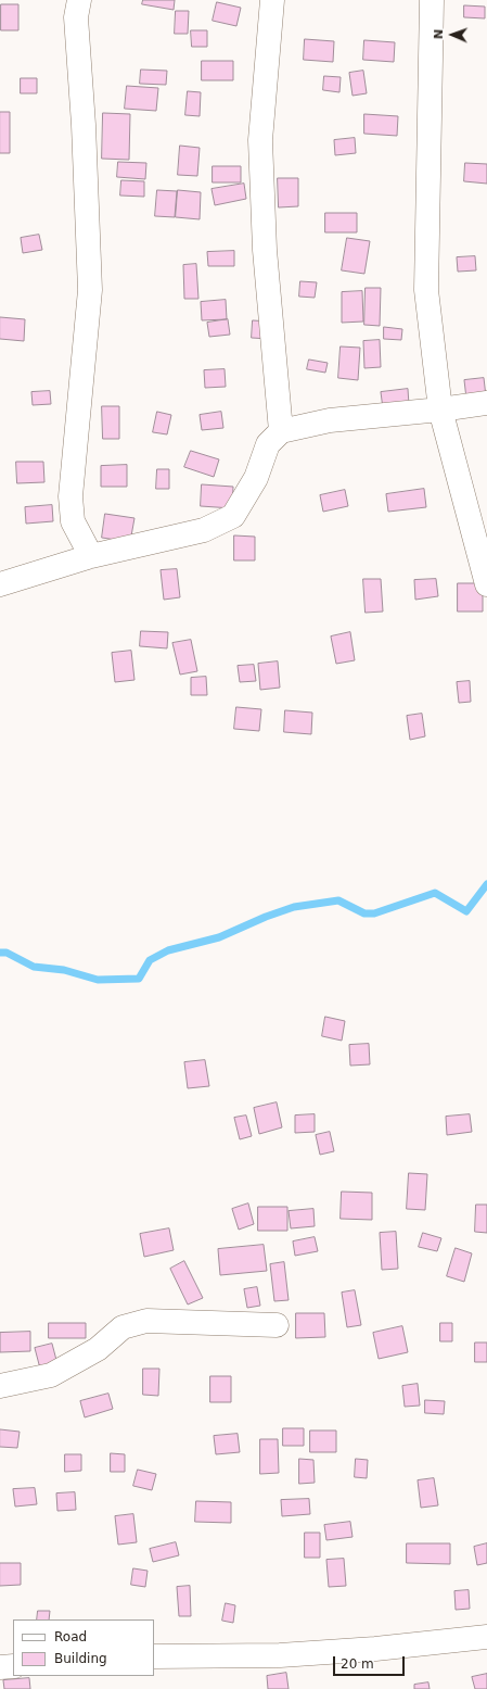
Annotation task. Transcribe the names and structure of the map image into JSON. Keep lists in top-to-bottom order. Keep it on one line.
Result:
{"legend":["Road","Building"],"scale_bar":"20 m","north":"left"}
